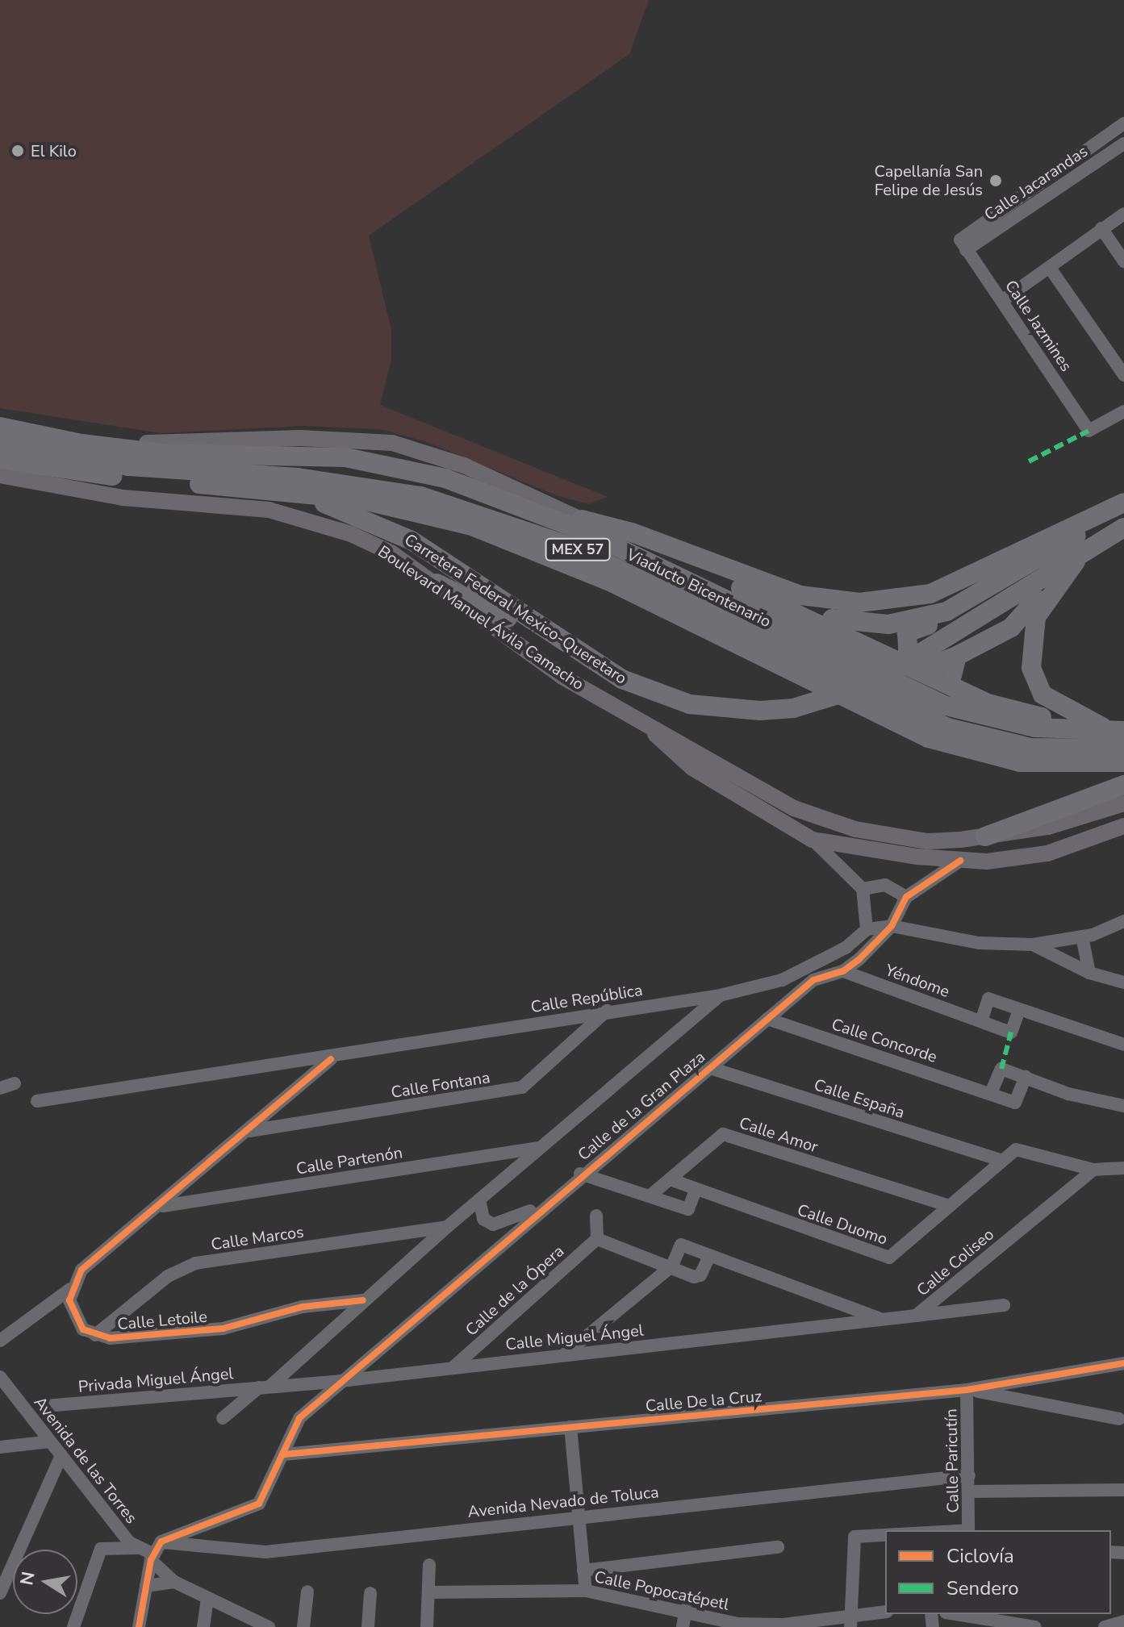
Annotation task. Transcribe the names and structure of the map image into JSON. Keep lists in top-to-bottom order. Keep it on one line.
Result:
{"streets":{"highway":["MEX 57","Viaducto Bicentenario","Carretera Federal Mexico-Queretaro"],"main road":["Boulevard Manuel Ávila Camacho"],"street":["Calle Jacarandas","Calle Jazmines","Yéndome","Calle República","Calle Concorde","Calle Fontana","Calle España","Calle de la Gran Plaza","Calle Amor","Calle Partenón","Calle Duomo","Calle Marcos","Calle Coliseo","Calle de la Ópera","Calle Letoile","Calle Miguel Ángel","Privada Miguel Ángel","Calle De la Cruz","Avenida de las Torres","Calle Paricutín","Avenida Nevado de Toluca","Calle Popocatépetl"]},"crossings":[["Calle Jacarandas","Calle Jazmines"],["MEX 57","Carretera Federal Mexico-Queretaro"],["Yéndome","Calle de la Gran Plaza"],["Calle República","Calle Fontana"],["Calle República","Calle de la Gran Plaza"],["Calle Concorde","Calle de la Gran Plaza"],["Calle España","Calle de la Gran Plaza"],["Calle España","Calle Duomo"],["Calle de la Gran Plaza","Calle Partenón"],["Calle de la Gran Plaza","Calle Marcos"],["Calle de la Gran Plaza","Calle Letoile"],["Calle de la Gran Plaza","Calle Miguel Ángel"],["Calle de la Gran Plaza","Privada Miguel Ángel"],["Calle de la Gran Plaza","Calle De la Cruz"],["Calle de la Gran Plaza","Avenida de las Torres"],["Calle de la Gran Plaza","Avenida Nevado de Toluca"],["Calle Amor","Calle Duomo"],["Calle Duomo","Calle Coliseo"],["Calle Marcos","Calle Letoile"],["Calle Coliseo","Calle Miguel Ángel"],["Calle de la Ópera","Calle Miguel Ángel"],["Calle Miguel Ángel","Privada Miguel Ángel"],["Calle De la Cruz","Calle Paricutín"],["Avenida de las Torres","Avenida Nevado de Toluca"],["Calle Paricutín","Avenida Nevado de Toluca"]],"places":["El Kilo","Capellanía San Felipe de Jesús"],"legend":["Ciclovía","Sendero"],"north":"left"}
